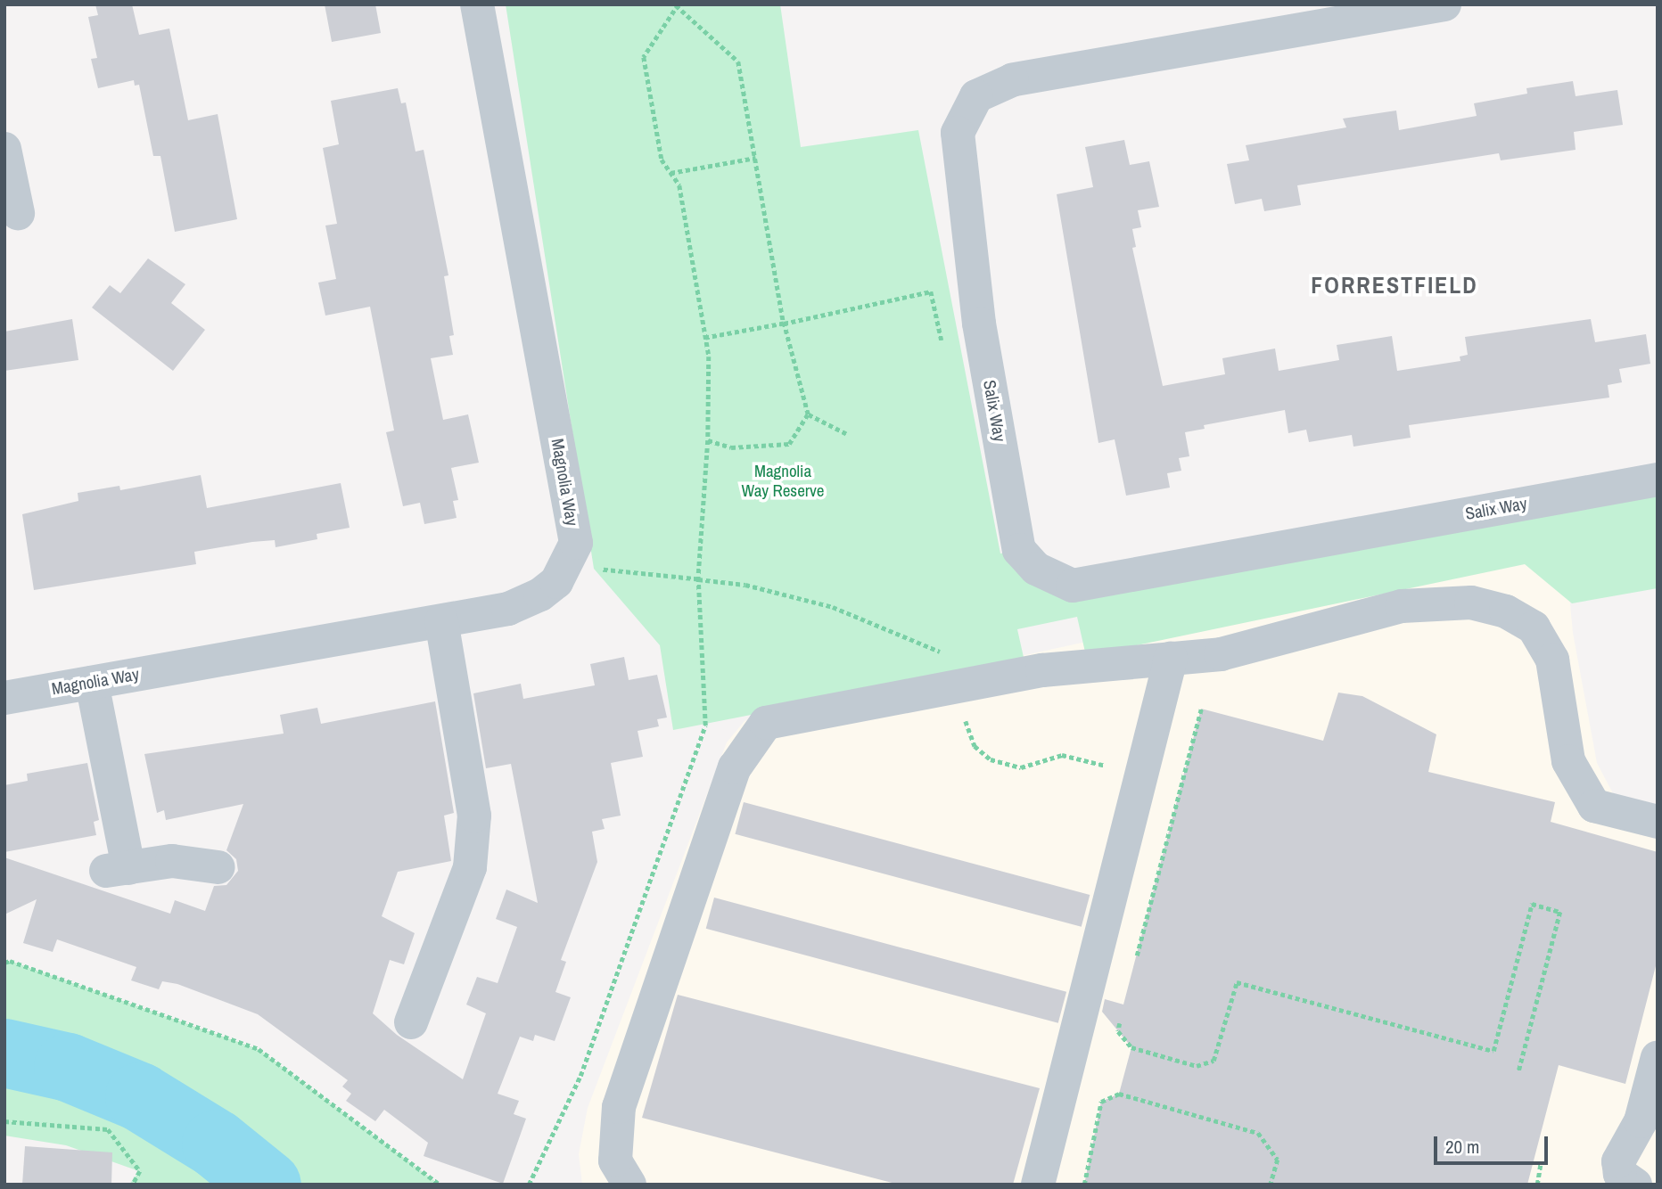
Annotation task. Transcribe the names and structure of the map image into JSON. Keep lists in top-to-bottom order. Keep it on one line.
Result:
{"streets":{"street":["Salix Way","Magnolia Way"]},"districts":["FORRESTFIELD"],"parks":["Magnolia Way Reserve"],"scale_bar":"20 m"}
